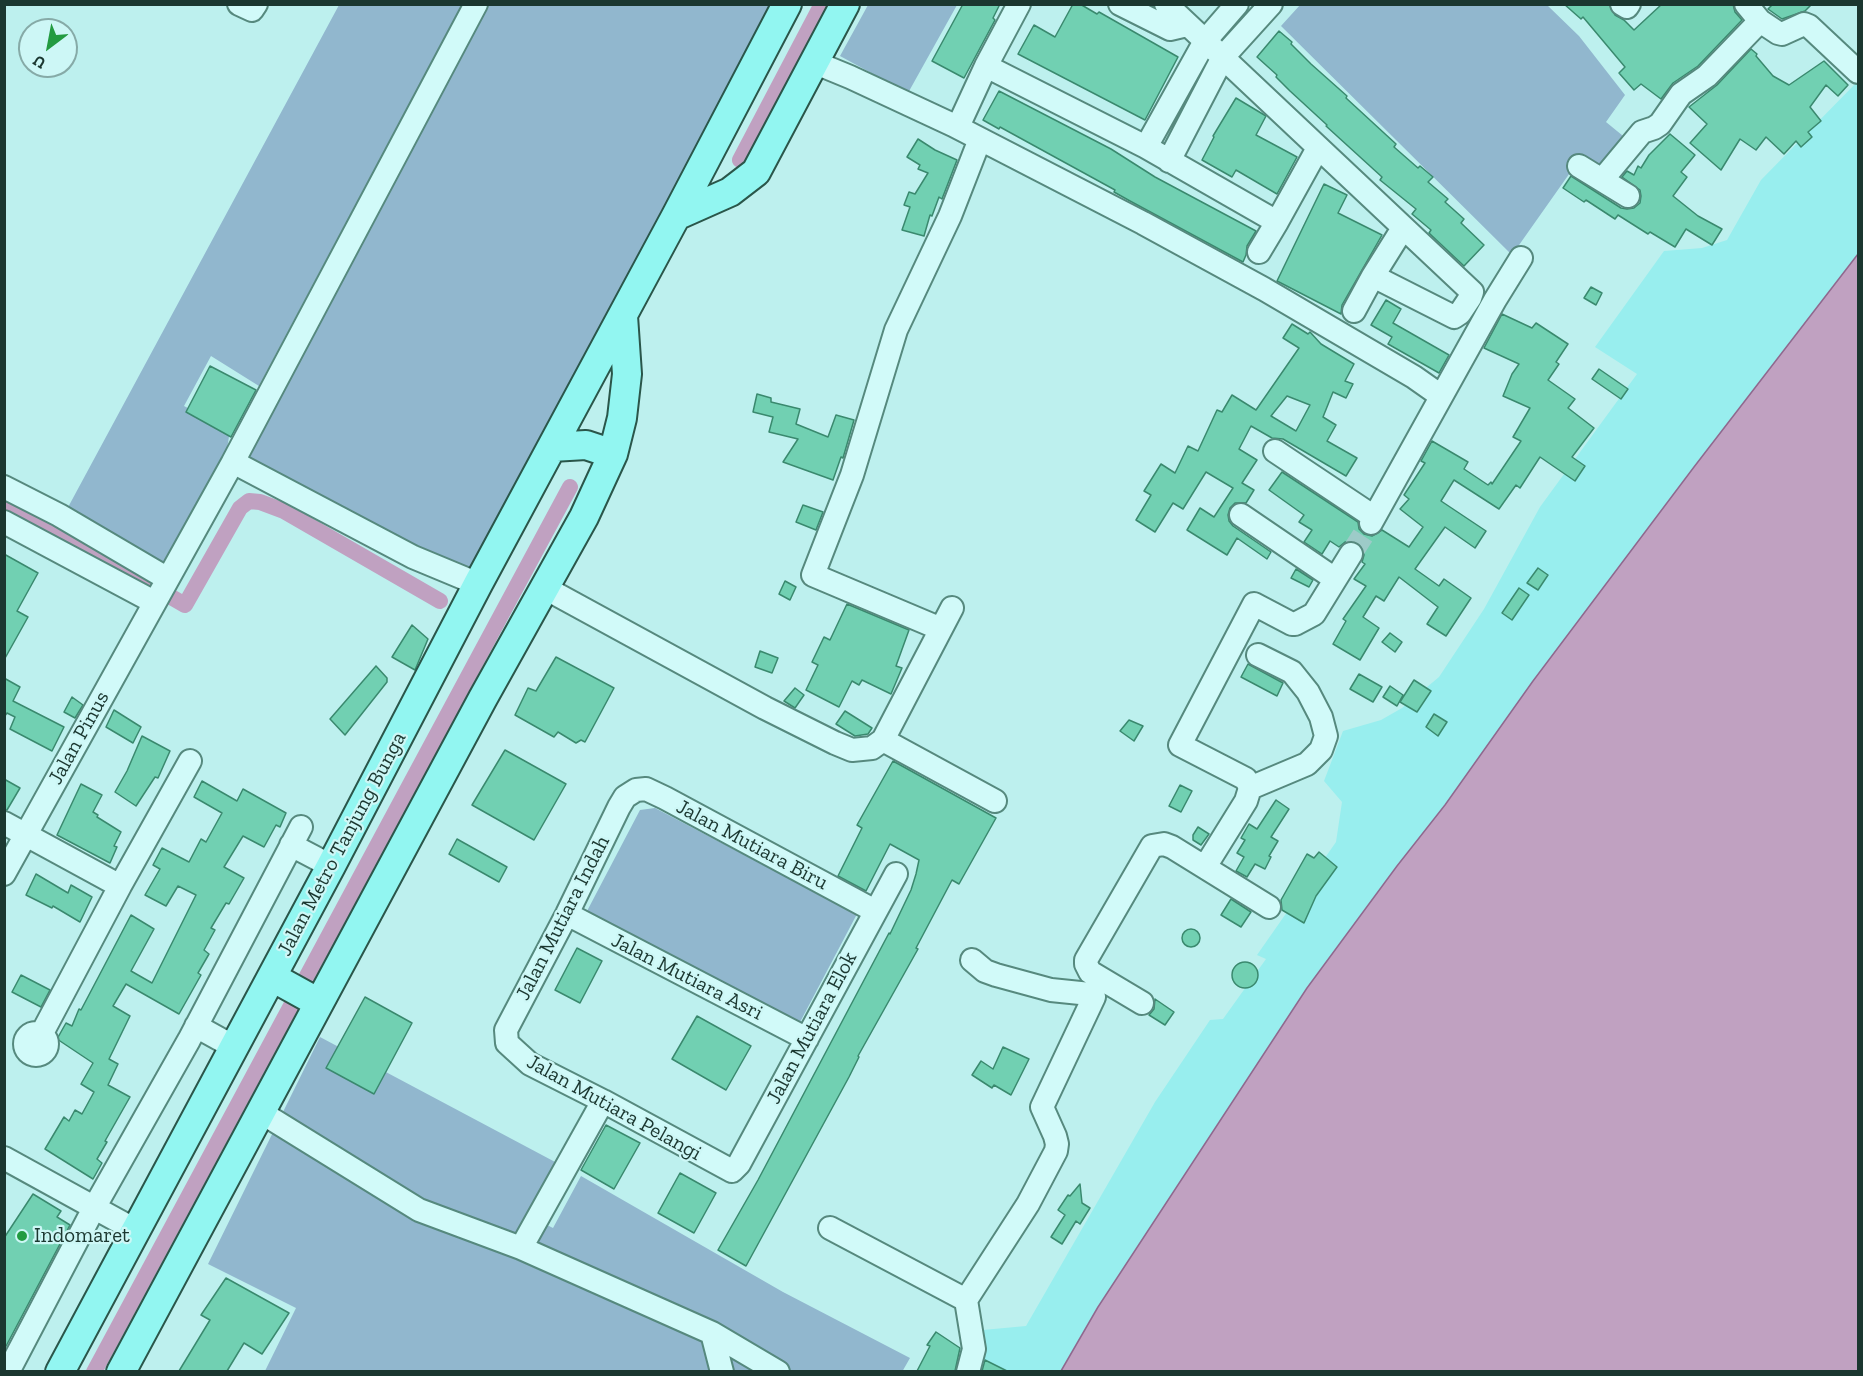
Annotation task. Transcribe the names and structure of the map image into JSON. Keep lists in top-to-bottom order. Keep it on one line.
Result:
{"streets":{"main road":["Jalan Metro Tanjung Bunga"],"street":["Jalan Pinus","Jalan Mutiara Biru","Jalan Mutiara Indah","Jalan Mutiara Asri","Jalan Mutiara Elok","Jalan Mutiara Pelangi"]},"crossings":[["Jalan Mutiara Biru","Jalan Mutiara Indah"],["Jalan Mutiara Biru","Jalan Mutiara Elok"],["Jalan Mutiara Indah","Jalan Mutiara Asri"],["Jalan Mutiara Indah","Jalan Mutiara Pelangi"],["Jalan Mutiara Asri","Jalan Mutiara Elok"],["Jalan Mutiara Elok","Jalan Mutiara Pelangi"]],"places":["Indomaret"],"north":"bottom left"}
